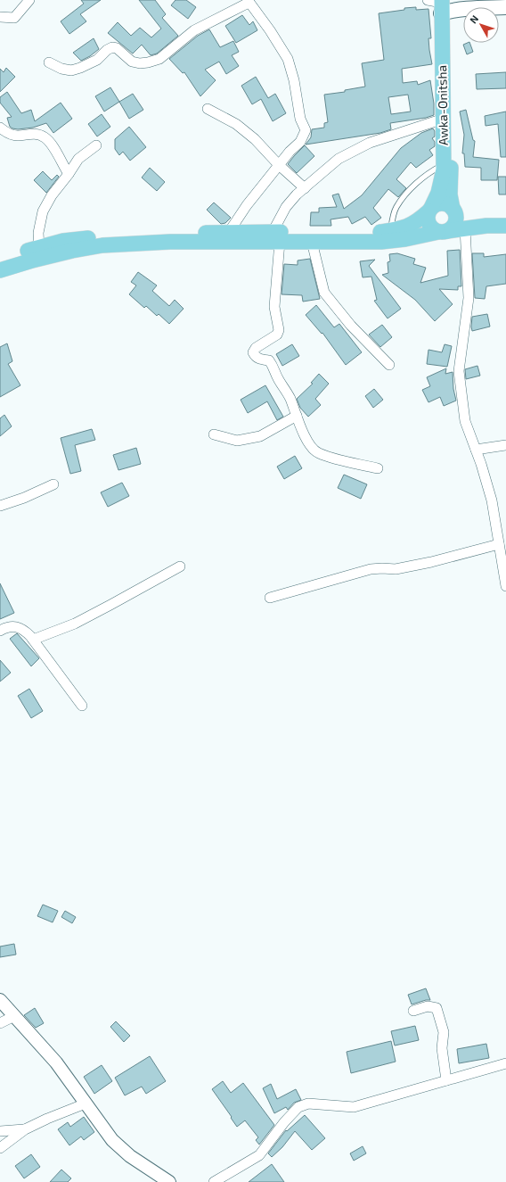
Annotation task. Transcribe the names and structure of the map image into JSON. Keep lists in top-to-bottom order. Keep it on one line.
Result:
{"streets":{"main road":["Awka-Onitsha"]},"north":"top left"}
